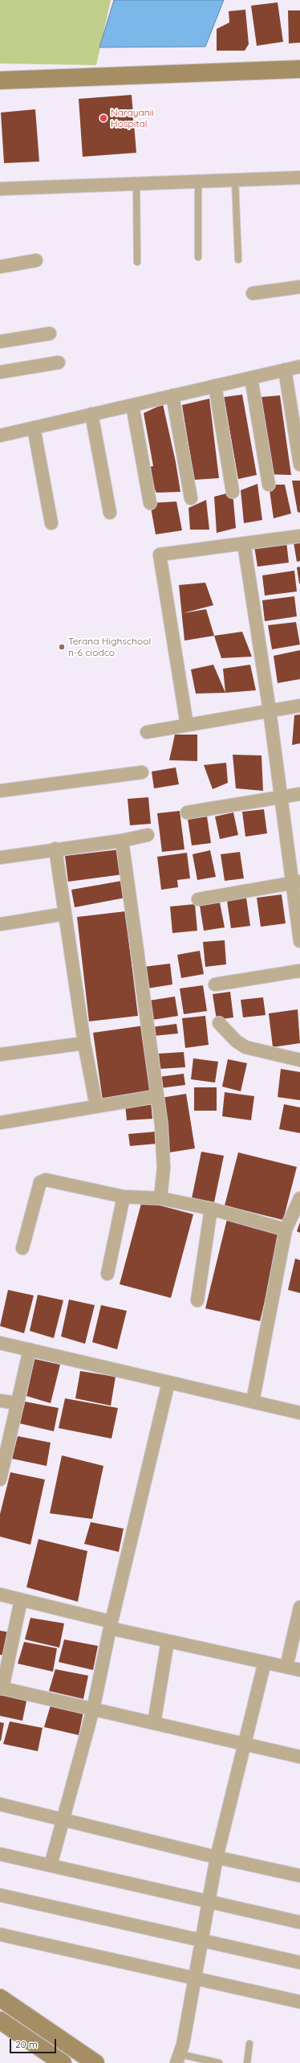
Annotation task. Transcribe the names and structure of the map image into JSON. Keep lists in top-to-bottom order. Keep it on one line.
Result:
{"places":["Narayanii Hospital","Terana Highschool n-6 ciodco"],"scale_bar":"20 m"}
